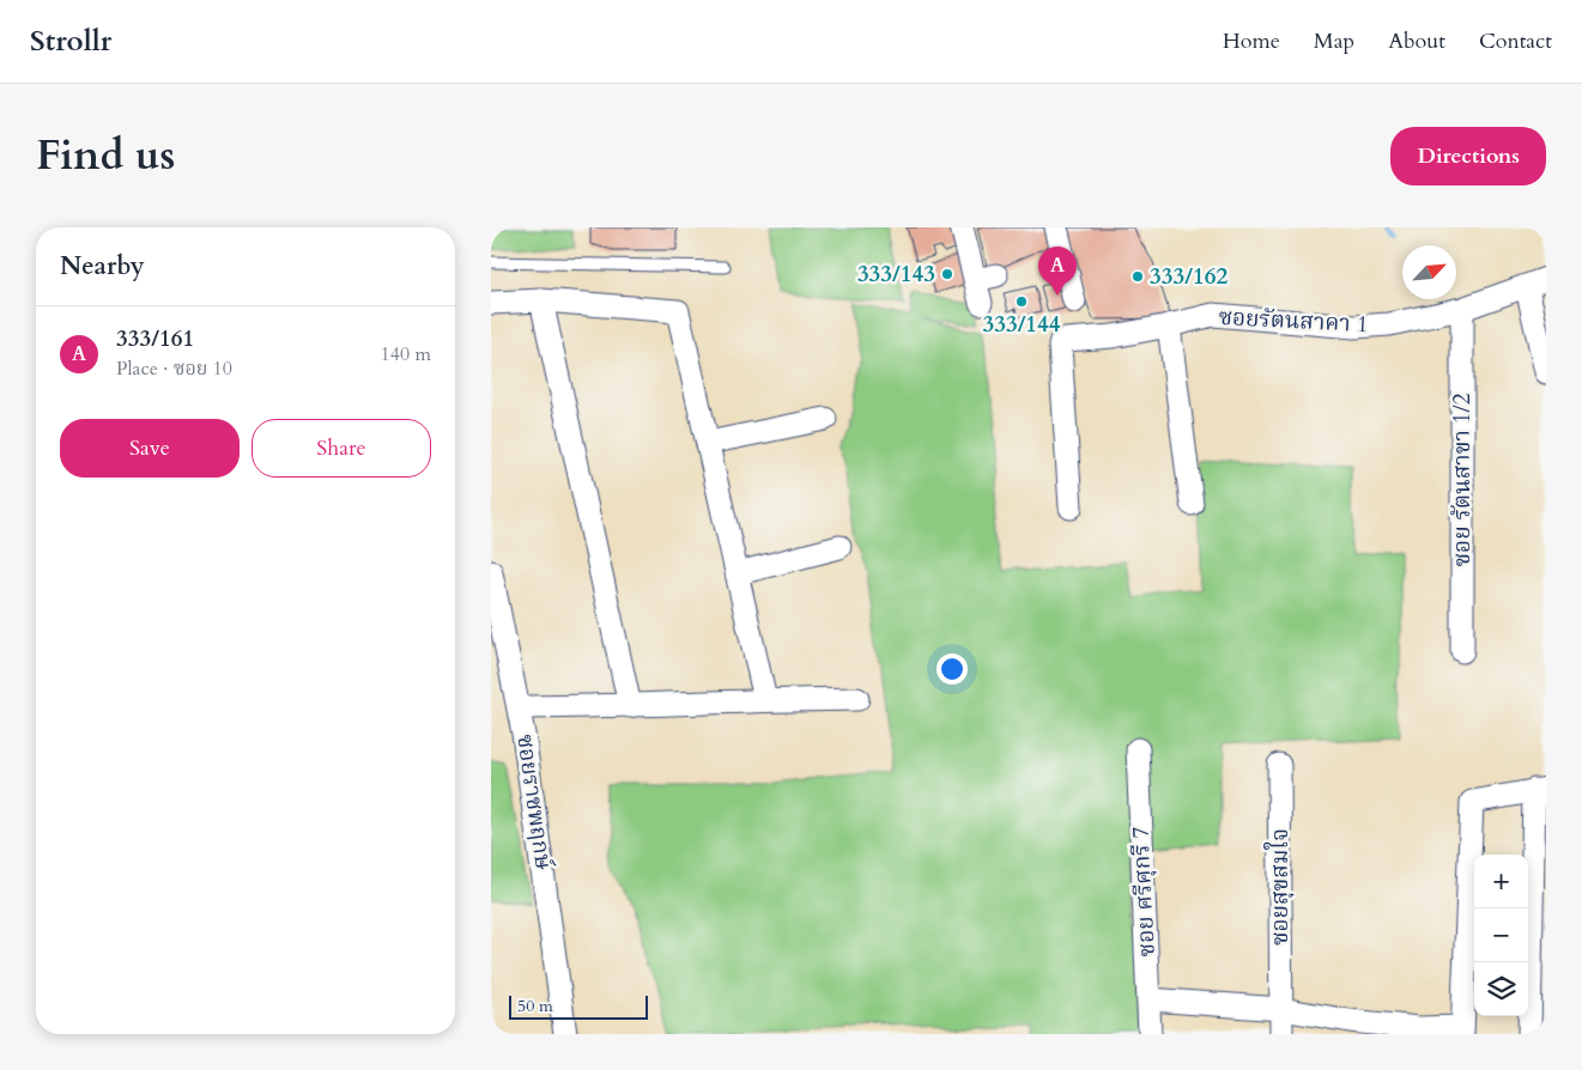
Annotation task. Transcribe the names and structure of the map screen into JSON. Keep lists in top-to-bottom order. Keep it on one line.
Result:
{"streets":{"street":["ซอยรัตนสาคา 1","ซอย รัตนสาขา 1/2","ซอยราชพฤกษ์","ซอยสุขสมใจ","ซอย ศรีศุกรี 7"]},"crossings":[["ซอยรัตนสาคา 1","ซอย รัตนสาขา 1/2"]],"places":["333/143","333/162","333/144"],"scale_bar":"50 m","north":"top right","page":{"header":"Strollr","nav":["Home","Map","About","Contact"],"title":"Find us","buttons":["Directions",["Save","Share"]],"heading":"Nearby","pins":"A","list":[{"mark":"A","name":"333/161","note":"Place · ซอย 10","value":"140 m"}],"map_buttons":["+","−"],"scale":"50 m"}}
